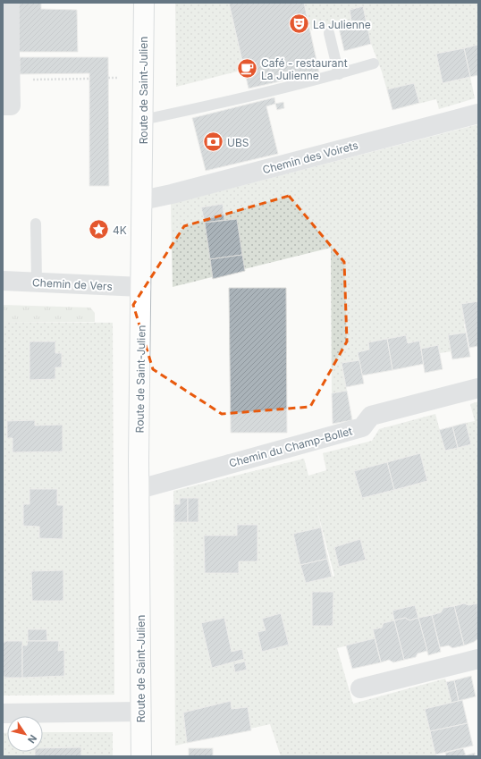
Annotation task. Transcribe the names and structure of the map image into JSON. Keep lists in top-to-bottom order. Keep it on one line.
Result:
{"streets":{"main road":["Route de Saint-Julien"],"street":["Chemin des Voirets","Chemin de Vers","Chemin du Champ-Bollet"]},"crossings":[["Route de Saint-Julien","Chemin des Voirets"],["Route de Saint-Julien","Chemin de Vers"],["Route de Saint-Julien","Chemin du Champ-Bollet"]],"places":{"theatre":["La Julienne"],"cafe":["Café - restaurant La Julienne"],"bank":["UBS"],"place":["4K"]},"north":"bottom right"}
